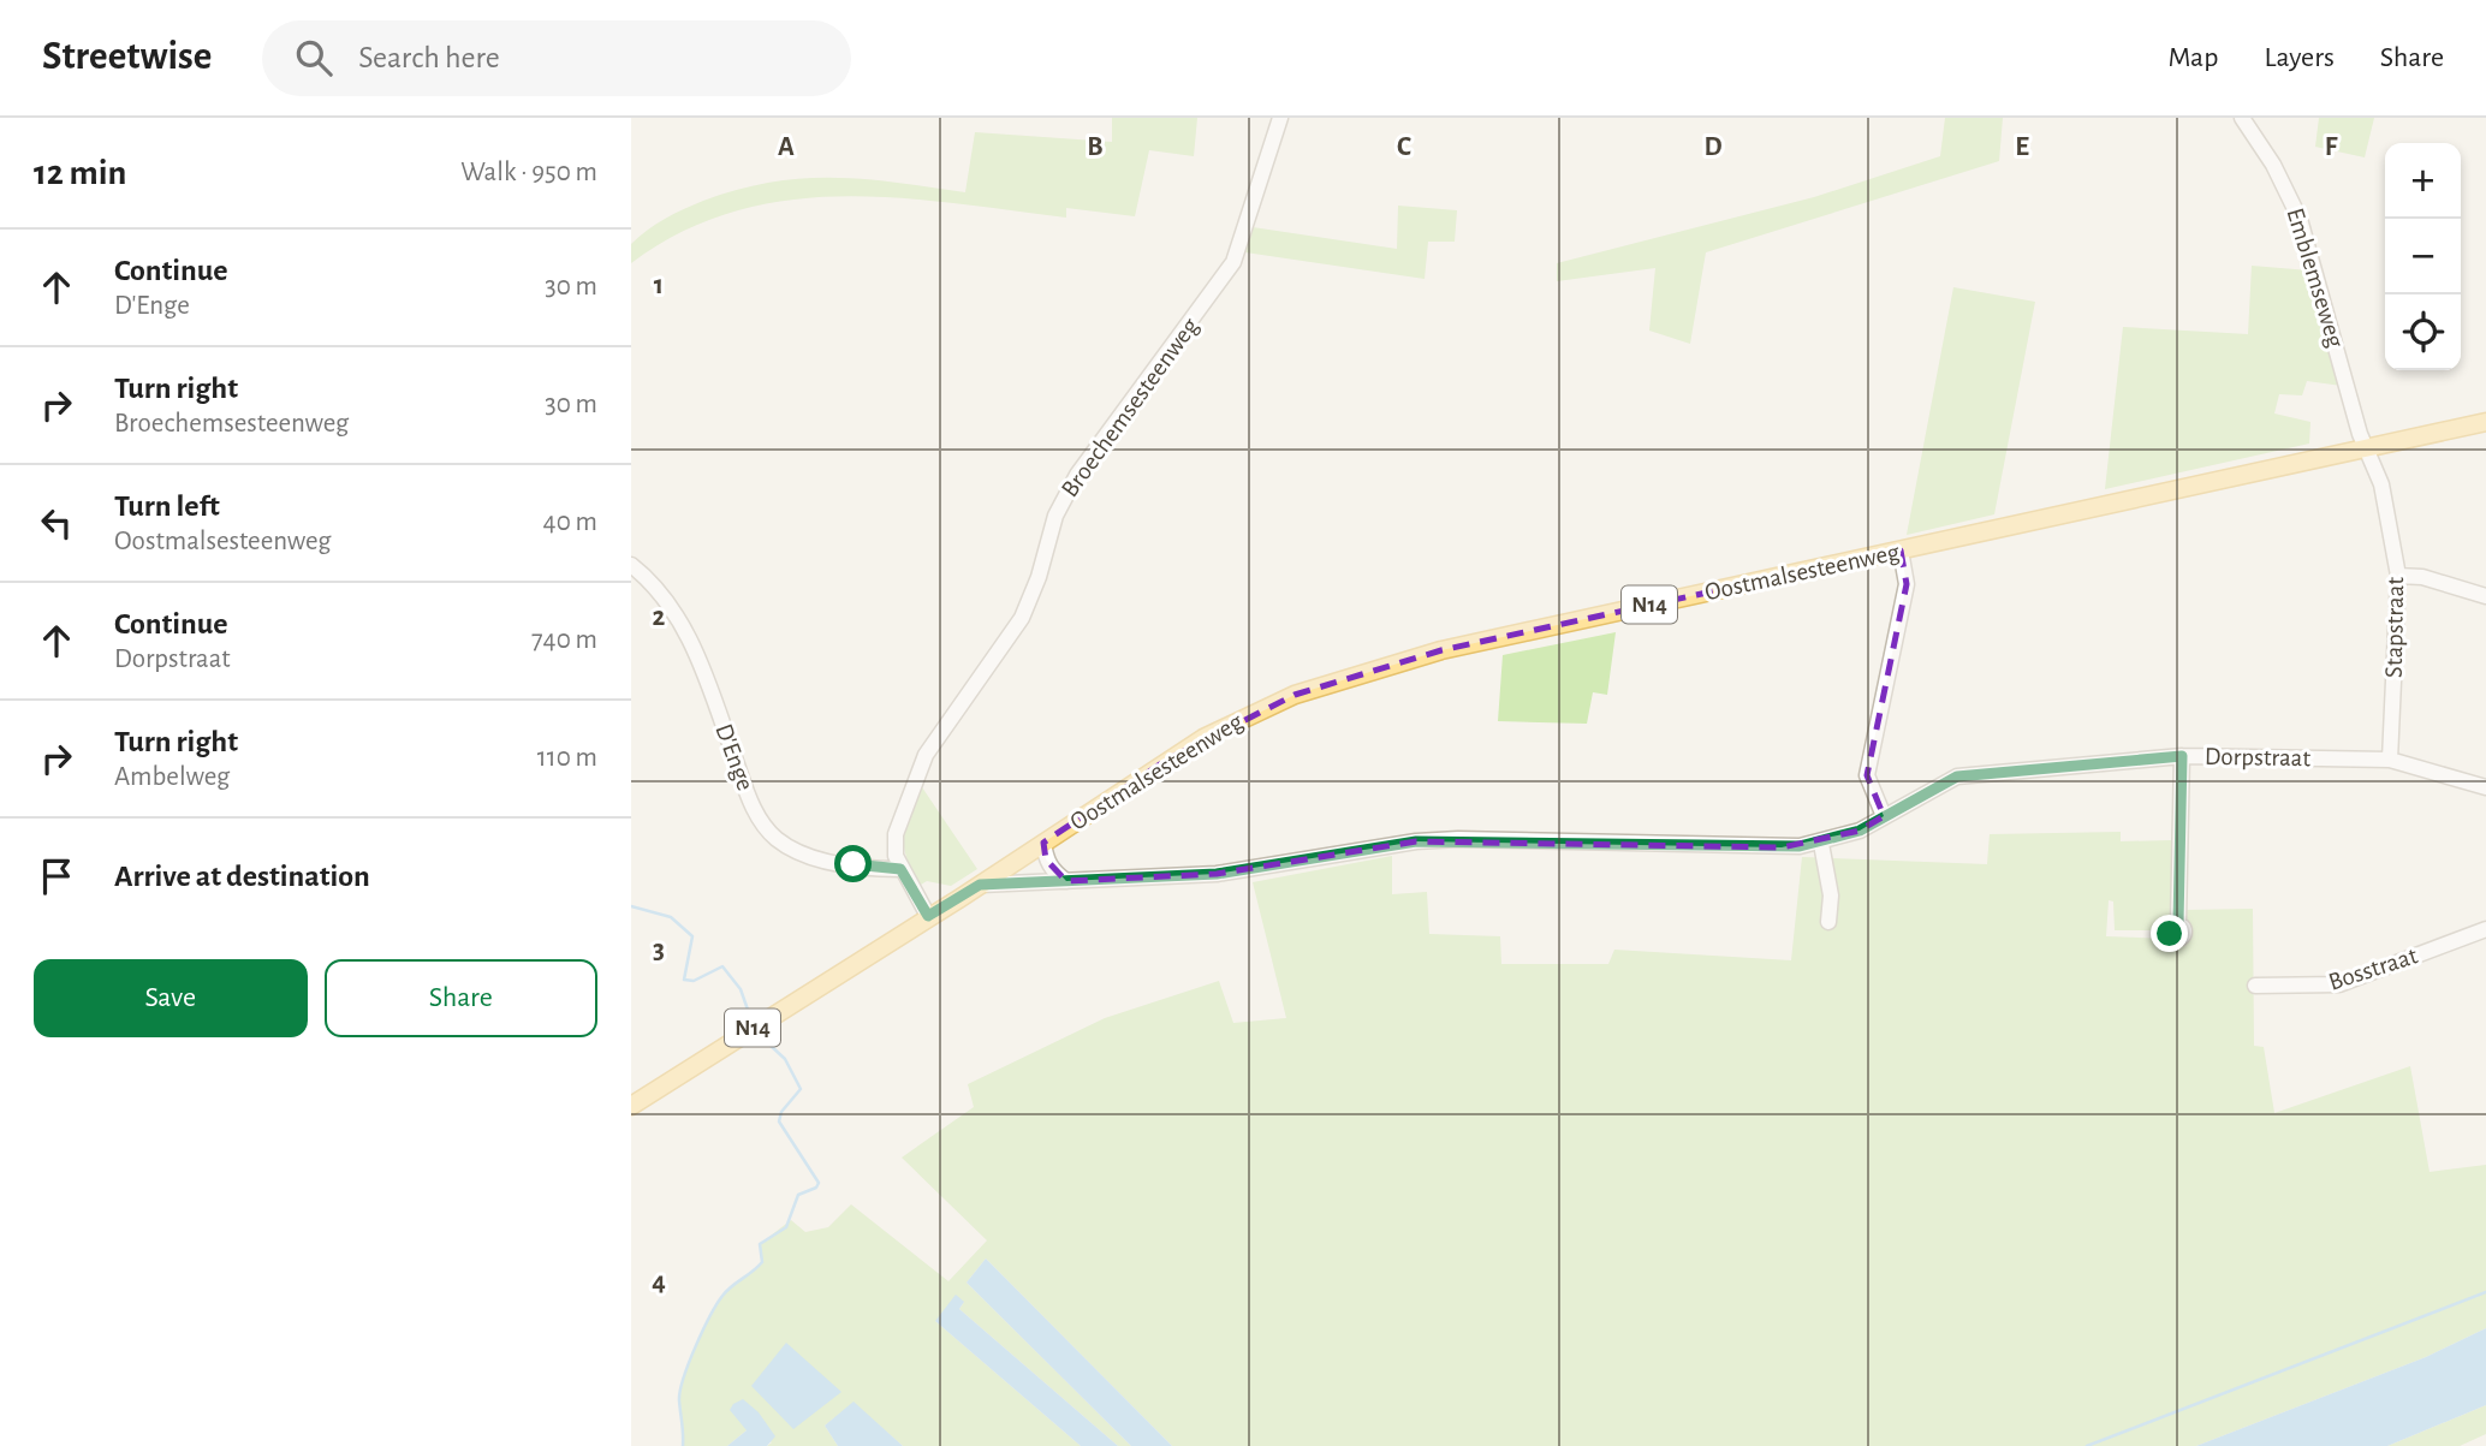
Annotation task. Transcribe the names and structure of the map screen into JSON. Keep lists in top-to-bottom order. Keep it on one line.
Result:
{"streets":{"main road":["Oostmalsesteenweg","N14"],"street":["Emblemseweg","Broechemsesteenweg","Stapstraat","D'Enge","Dorpstraat","Bosstraat"]},"crossings":[["Emblemseweg","Oostmalsesteenweg"],["Emblemseweg","Stapstraat"],["Broechemsesteenweg","Oostmalsesteenweg"],["Broechemsesteenweg","N14"],["Broechemsesteenweg","D'Enge"],["Oostmalsesteenweg","N14"],["Oostmalsesteenweg","Stapstraat"],["Oostmalsesteenweg","Dorpstraat"],["Stapstraat","Dorpstraat"]],"page":{"header":"Streetwise","search":"Search here","nav":["Map","Layers","Share"],"heading":["12 min","Walk · 950 m"],"map_buttons":["+","−"],"list":[["Continue","D'Enge","30 m"],["Turn right","Broechemsesteenweg","30 m"],["Turn left","Oostmalsesteenweg","40 m"],["Continue","Dorpstraat","740 m"],["Turn right","Ambelweg","110 m"],"Arrive at destination"],"buttons":["Save","Share"]},"grid":{"columns":["A","B","C","D","E","F"],"rows":["1","2","3","4"]}}
